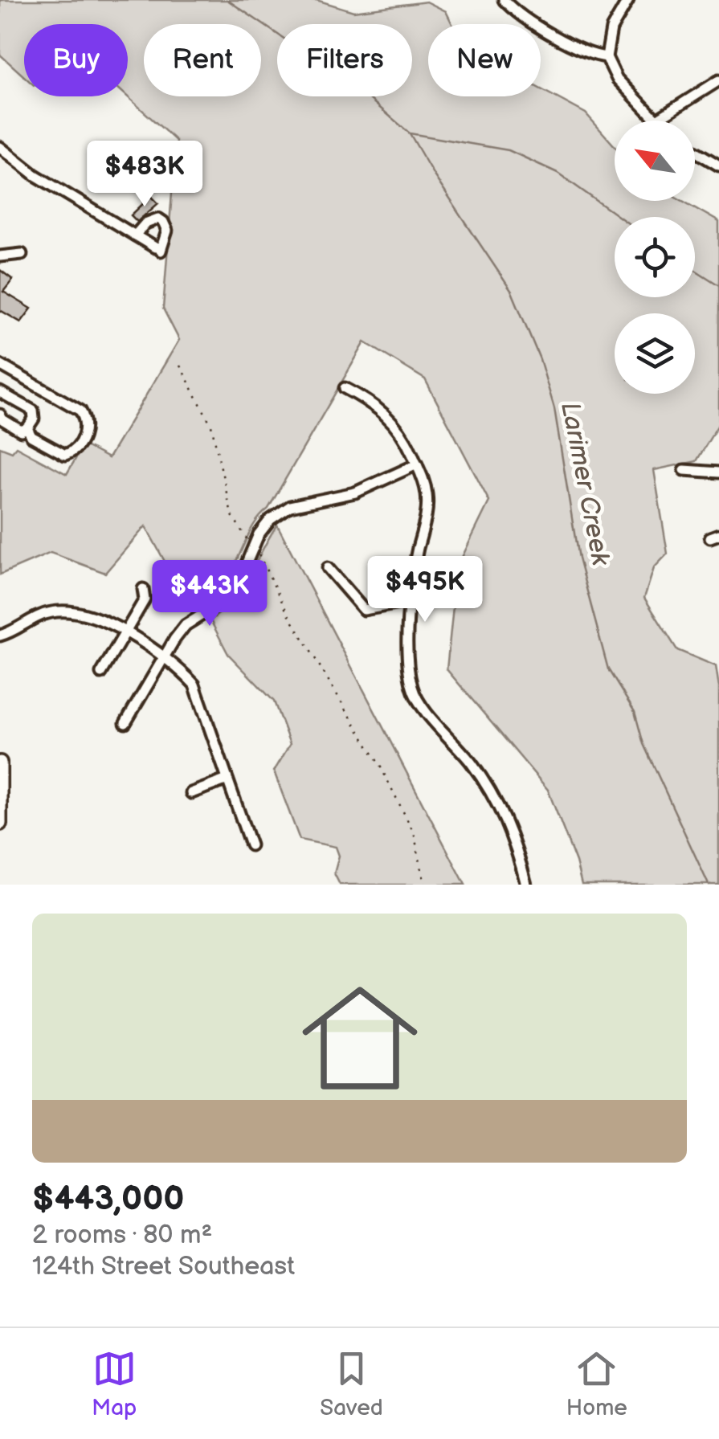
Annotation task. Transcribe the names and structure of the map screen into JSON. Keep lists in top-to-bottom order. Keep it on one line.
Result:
{"water":["Larimer Creek"],"north":"top left","page":{"chip":["Buy","Rent","Filters","New"],"price":["$483K","$495K","$443K"],"list":[{"name":"$443,000","note":"2 rooms · 80 m² · 124th Street Southeast"}],"tabs":["Map","Saved","Home"]}}
